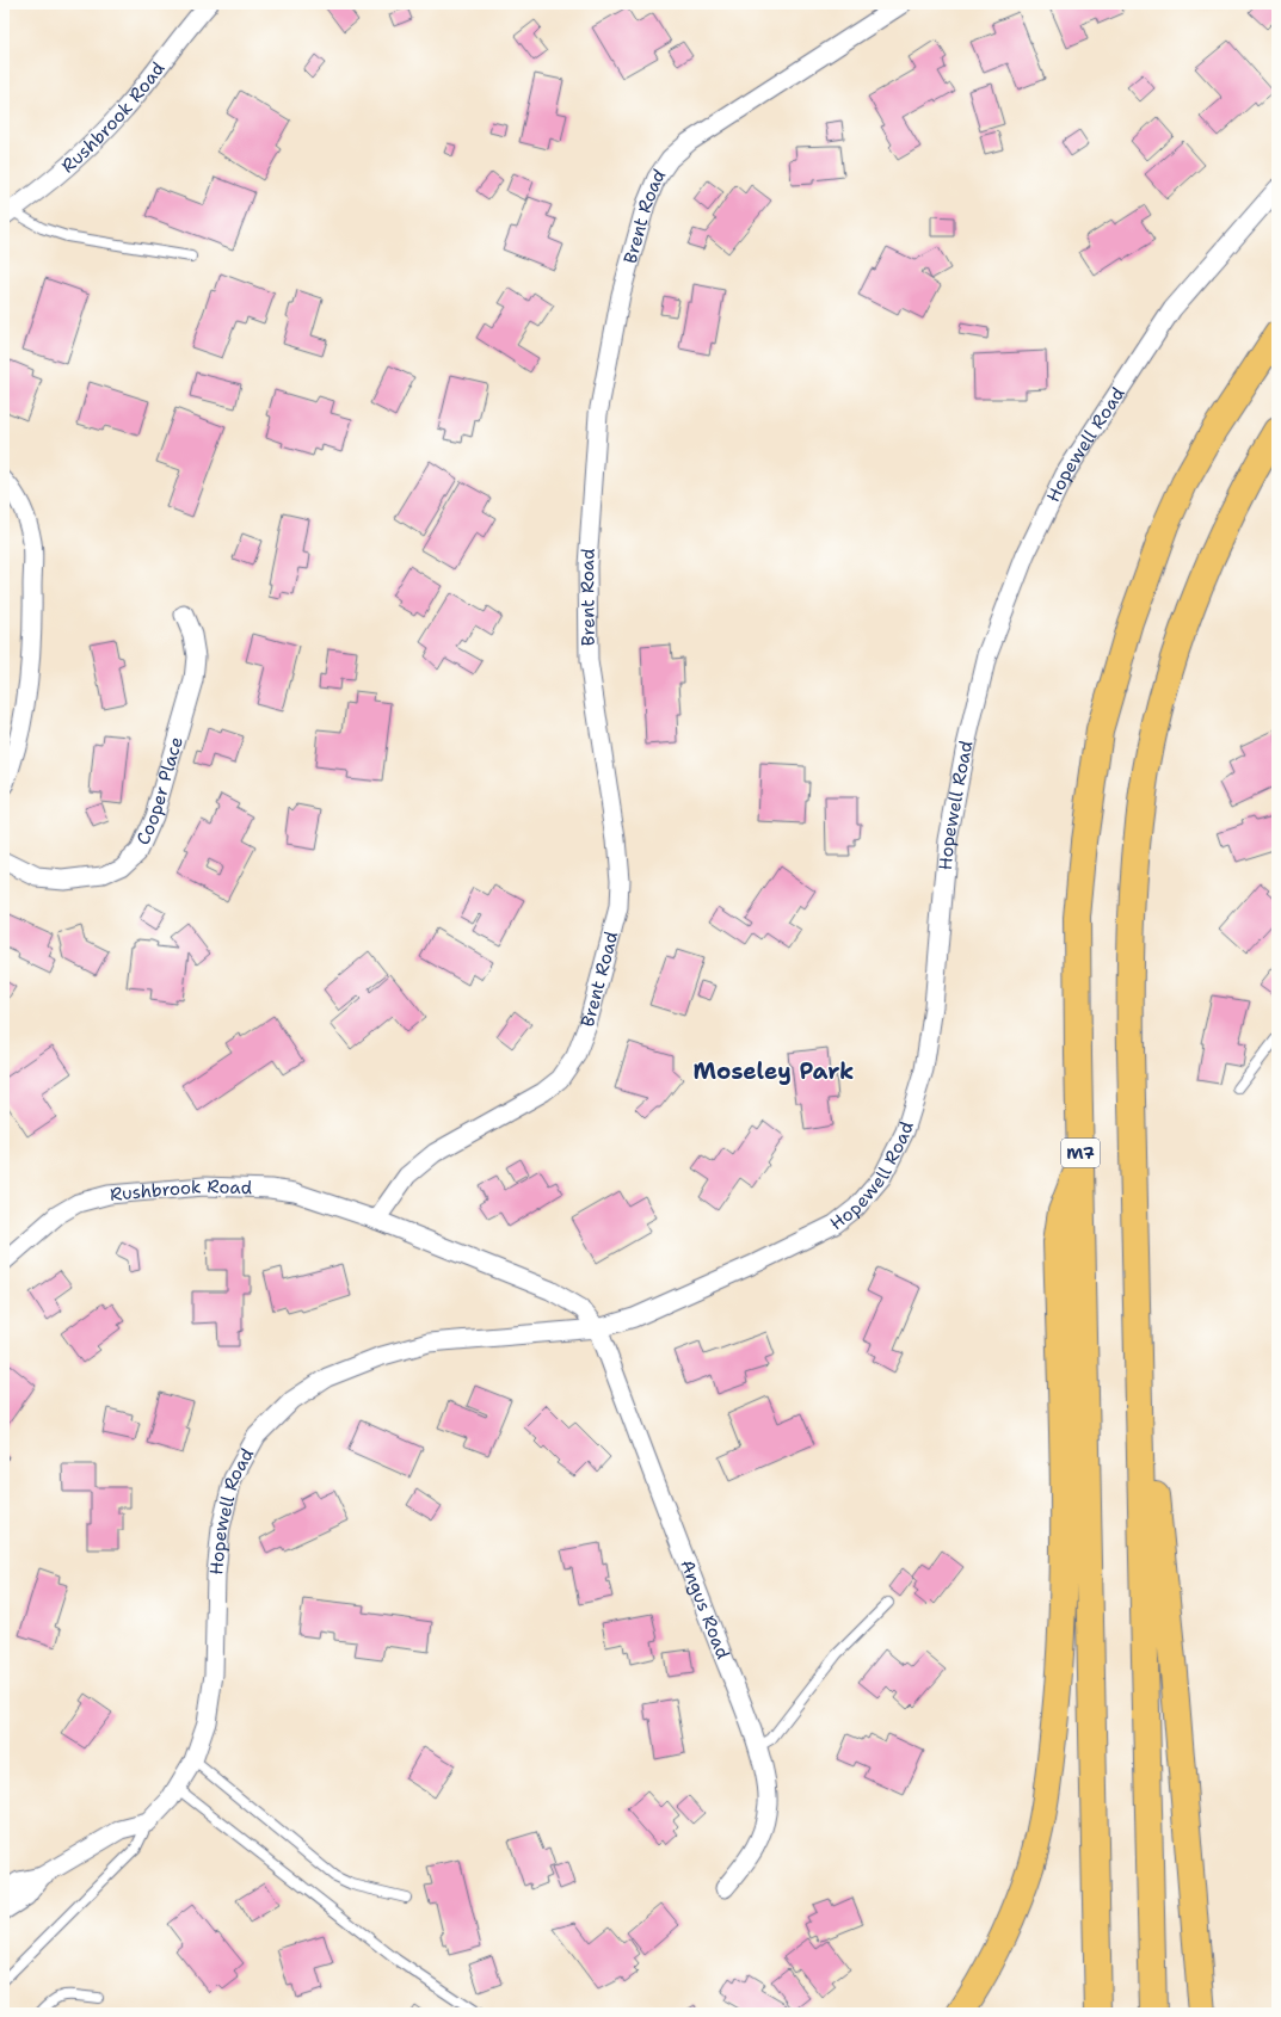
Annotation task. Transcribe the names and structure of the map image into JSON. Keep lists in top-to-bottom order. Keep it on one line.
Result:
{"streets":{"highway":["M7"],"street":["Rushbrook Road","Brent Road","Hopewell Road","Cooper Place","Angus Road"]},"crossings":[["Rushbrook Road","Brent Road"],["Hopewell Road","Angus Road"]],"districts":["Moseley Park"]}
